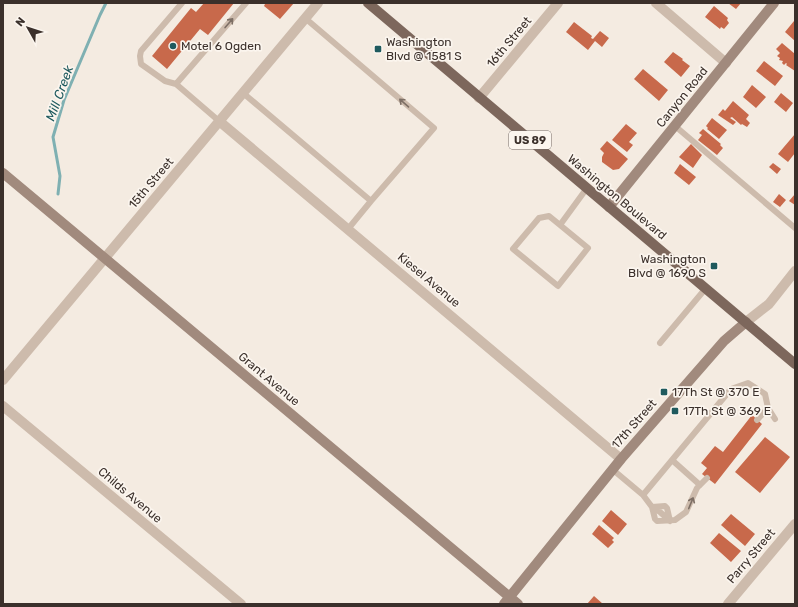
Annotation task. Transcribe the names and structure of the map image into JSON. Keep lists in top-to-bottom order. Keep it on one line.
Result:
{"streets":{"main road":["US 89","Washington Boulevard"],"street":["16th Street","Canyon Road","15th Street","Kiesel Avenue","Grant Avenue","17th Street","Childs Avenue","Parry Street"]},"crossings":[["16th Street","Washington Boulevard"],["Canyon Road","Washington Boulevard"],["15th Street","Kiesel Avenue"],["15th Street","Grant Avenue"],["Washington Boulevard","17th Street"],["Kiesel Avenue","17th Street"],["Grant Avenue","17th Street"]],"water":["Mill Creek"],"places":{"other":["Motel 6 Ogden"],"transit":["Washington Blvd @ 1581 S","Washington Blvd @ 1690 S","17Th St @ 370 E","17Th St @ 369 E"]},"north":"top left"}
